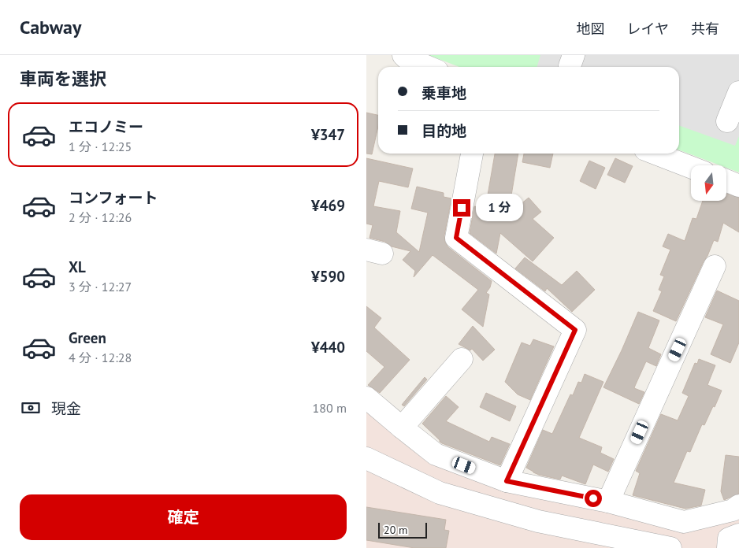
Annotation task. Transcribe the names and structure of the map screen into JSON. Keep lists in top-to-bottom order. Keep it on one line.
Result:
{"scale_bar":"20 m","north":"bottom","page":{"header":"Cabway","nav":["地図","レイヤ","共有"],"heading":"車両を選択","banner":["乗車地","目的地"],"list":[{"name":"エコノミー","note":"1 分 · 12:25","value":"¥347"},{"name":"コンフォート","note":"2 分 · 12:26","value":"¥469"},{"name":"XL","note":"3 分 · 12:27","value":"¥590"},{"name":"Green","note":"4 分 · 12:28","value":"¥440"}],"bubble":"1 分","pay":["現金","180 m"],"buttons":"確定","scale":"20 m"}}
